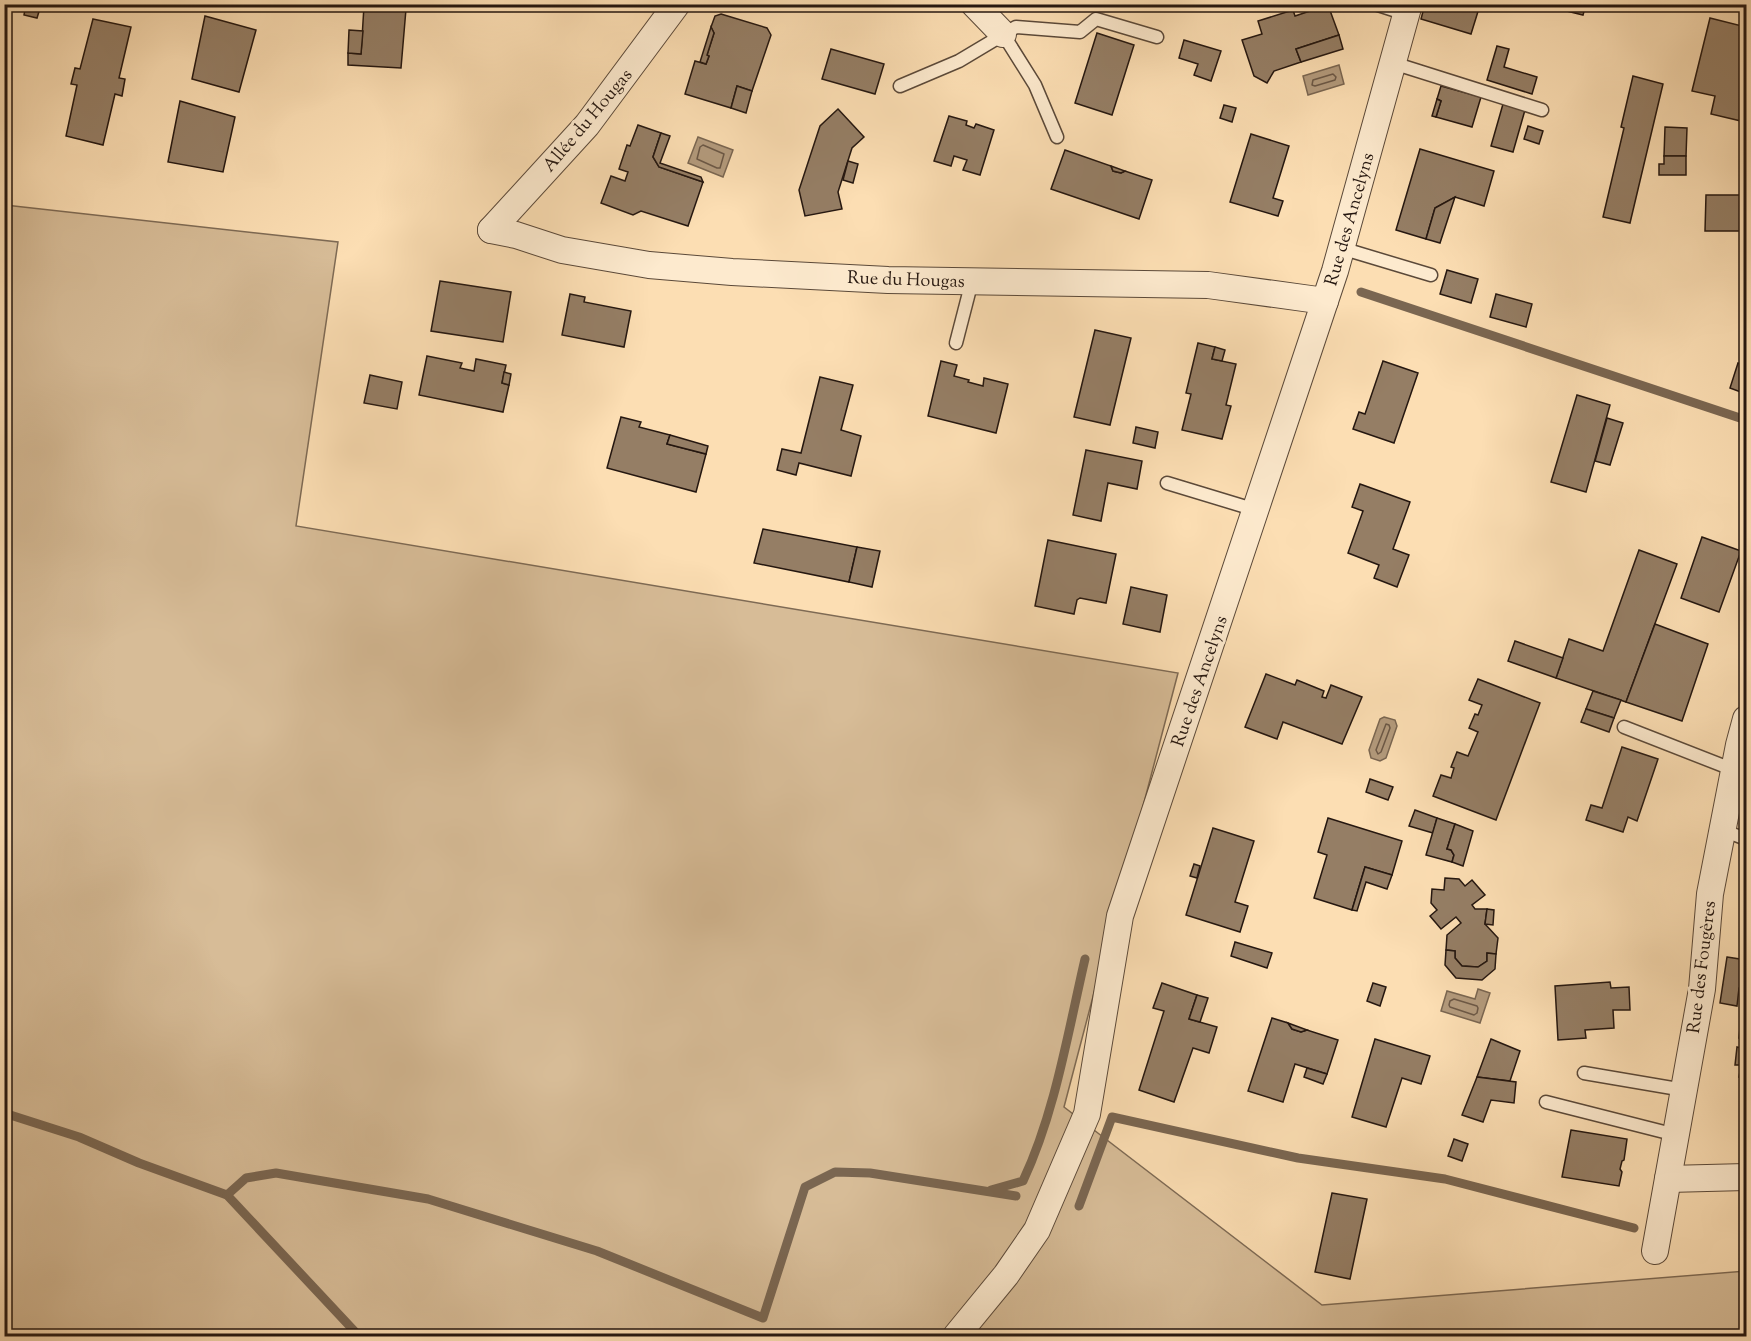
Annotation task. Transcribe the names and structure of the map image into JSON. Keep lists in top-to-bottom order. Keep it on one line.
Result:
{"streets":{"street":["Allée du Hougas","Rue des Ancelyns","Rue du Hougas","Rue des Fougères"]},"crossings":[["Allée du Hougas","Rue du Hougas"],["Rue des Ancelyns","Rue du Hougas"]]}
